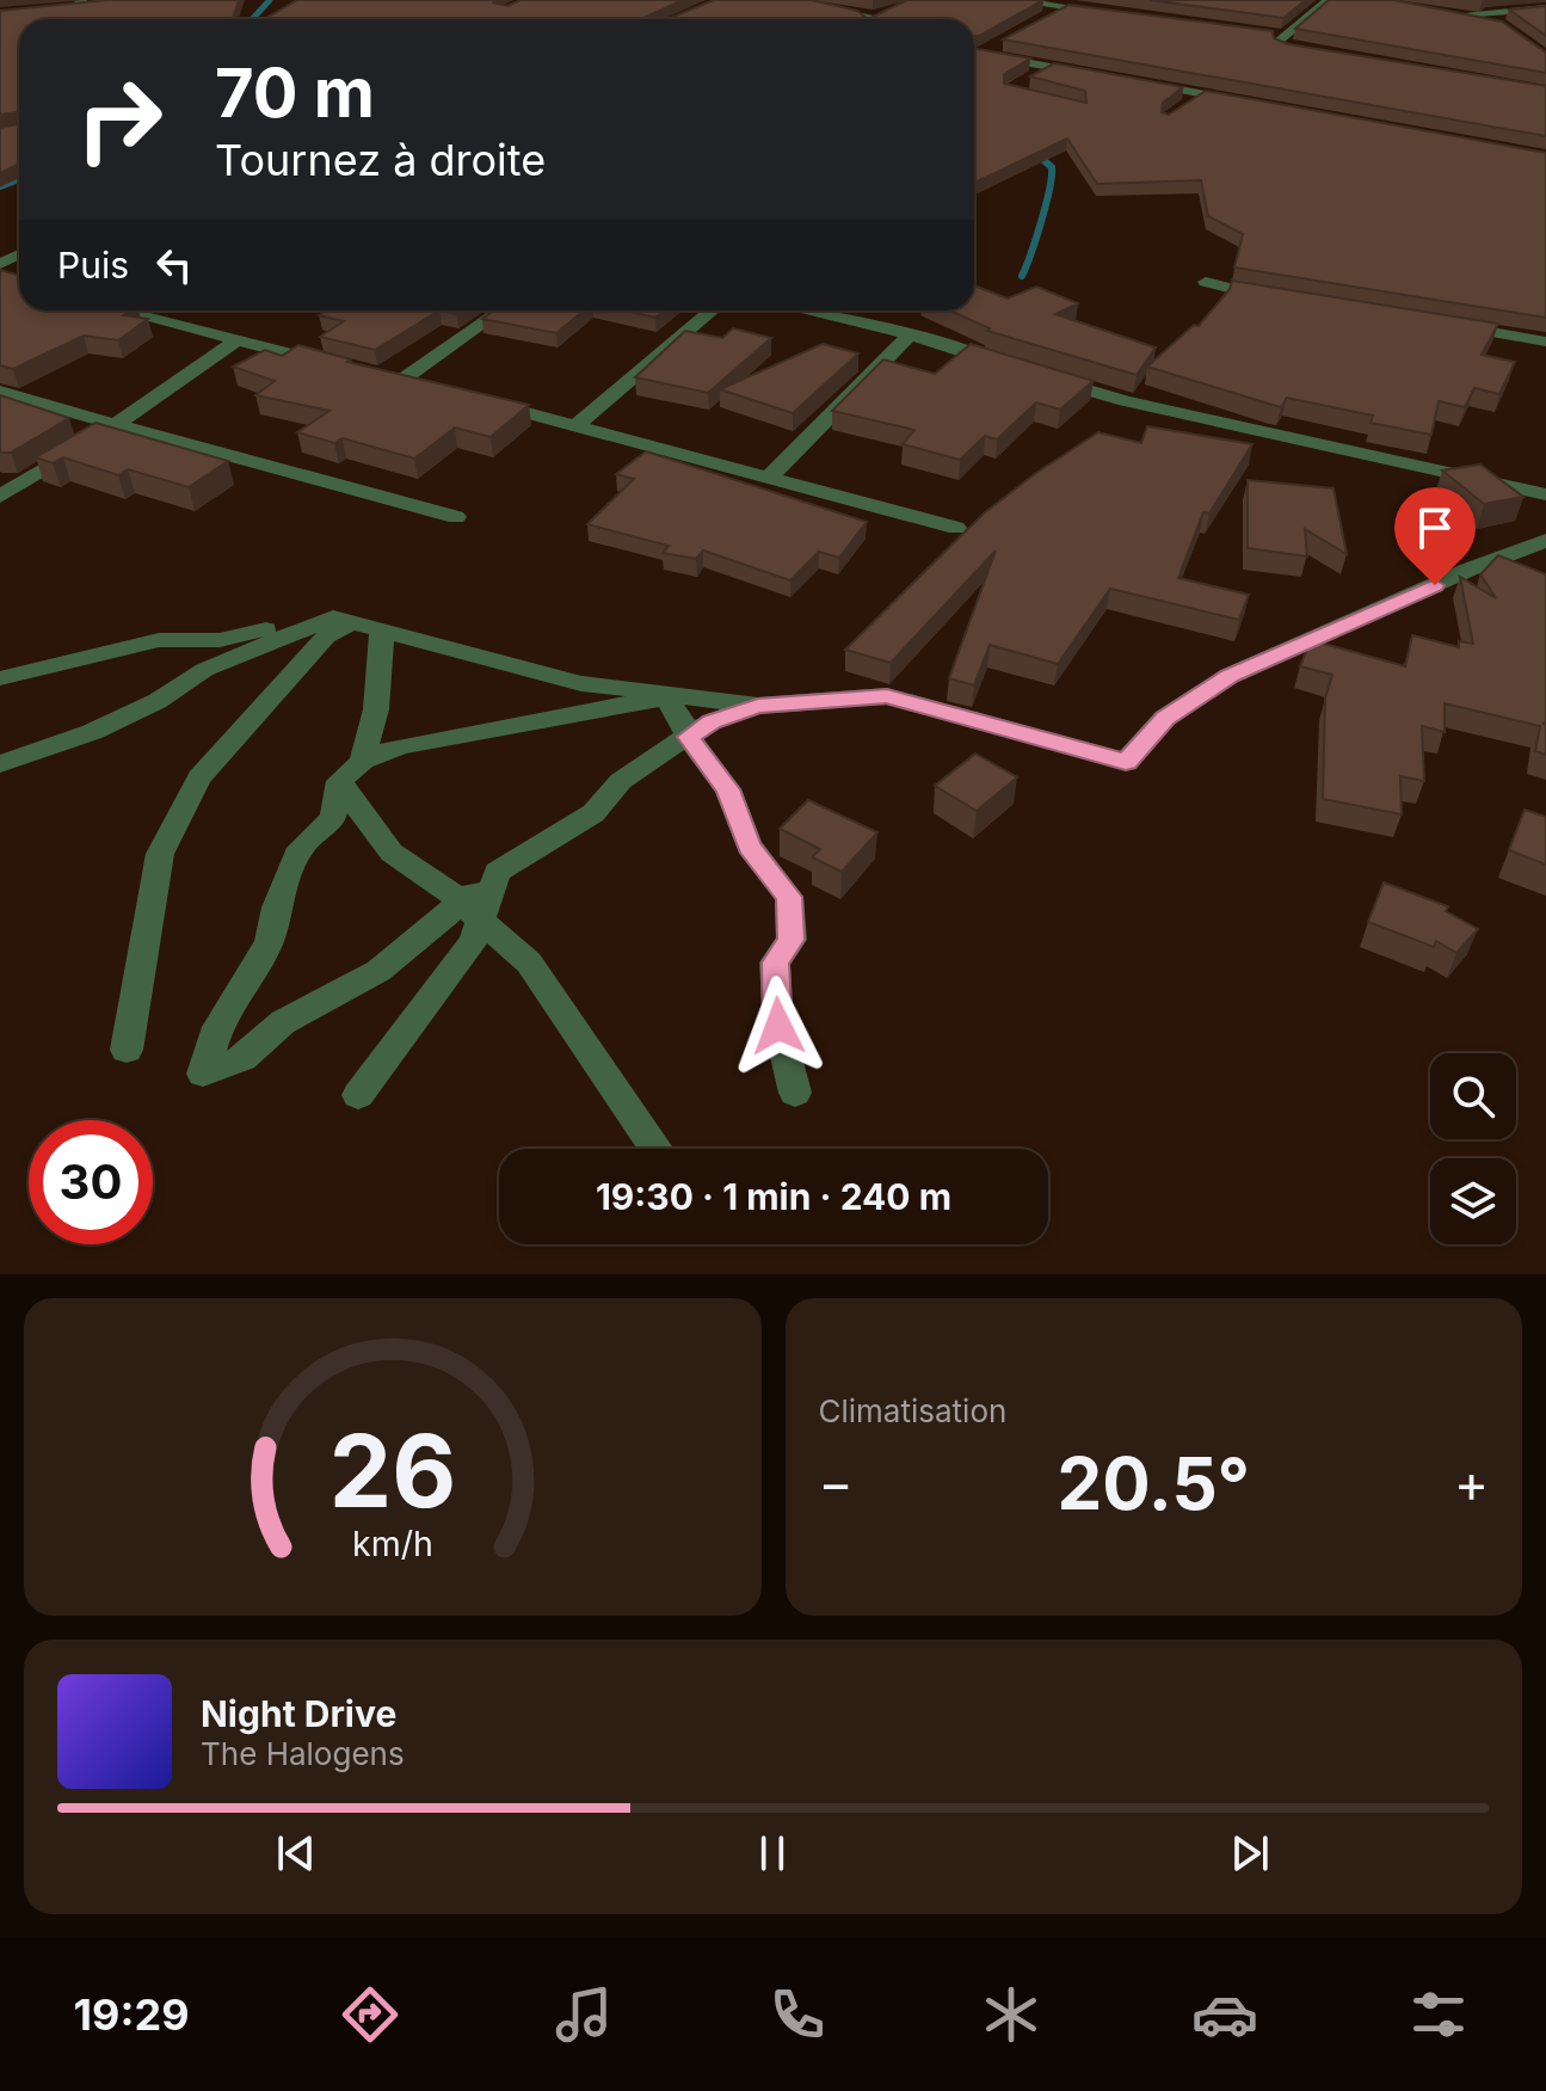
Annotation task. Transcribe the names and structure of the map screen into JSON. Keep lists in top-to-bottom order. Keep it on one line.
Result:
{"page":{"turn":["70 m","Tournez à droite"],"then":"Puis","limit":"30","trip":"19:30 · 1 min · 240 m","tile":"Climatisation","heat":["−","20.5°","+"],"song":["Night Drive","The Halogens"],"tabs":"19:29","gauge":["26","km/h"]}}
